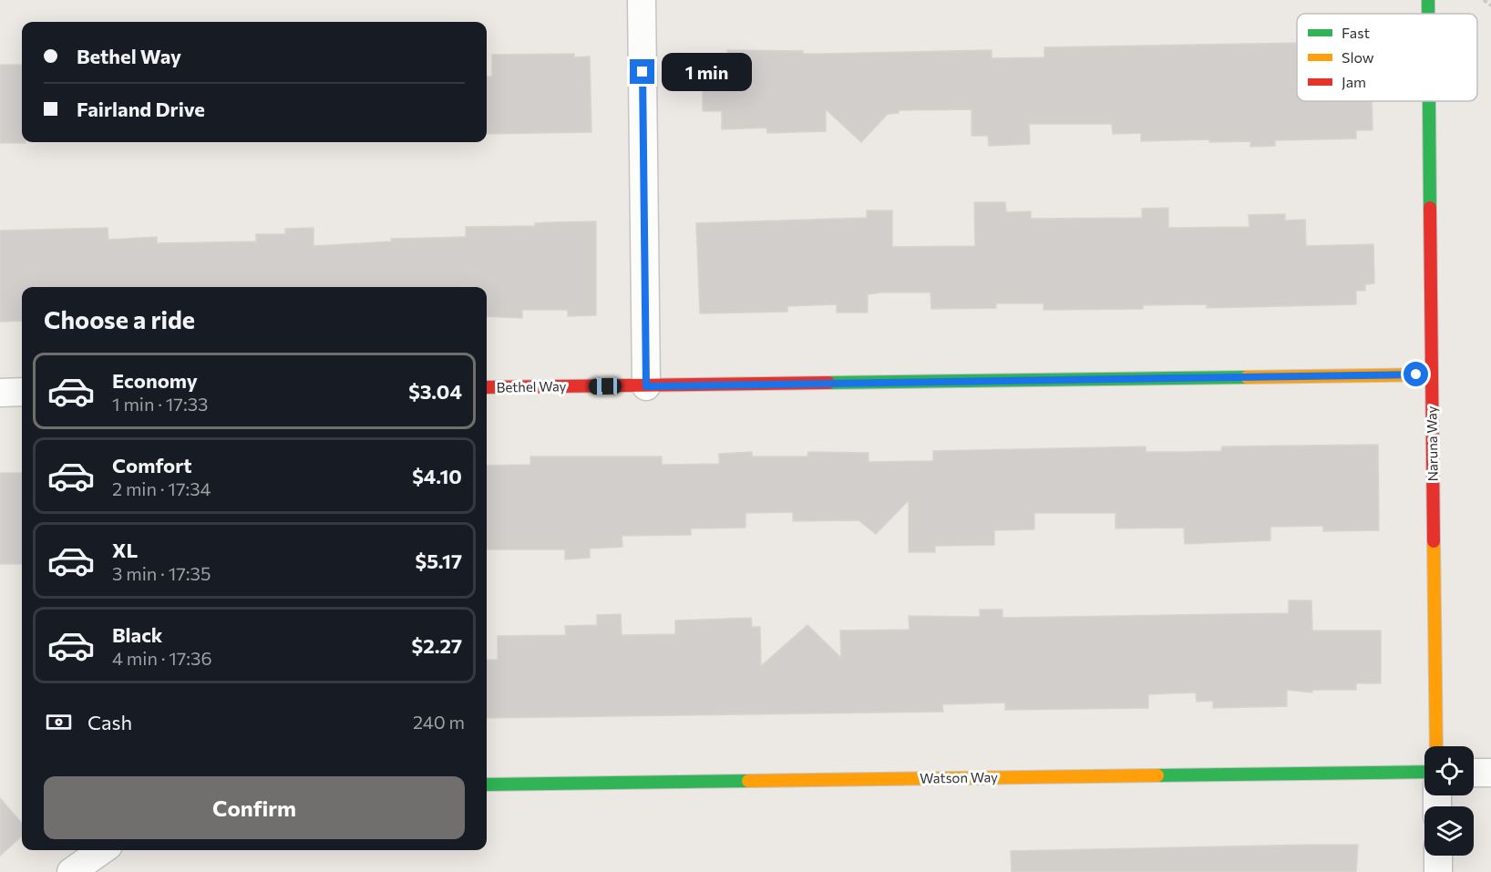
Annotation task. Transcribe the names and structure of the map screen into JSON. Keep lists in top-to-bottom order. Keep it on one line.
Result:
{"streets":{"street":["Bethel Way","Naruna Way","Watson Way"]},"crossings":[["Bethel Way","Naruna Way"]],"legend":["Fast","Slow","Jam"],"page":{"banner":["Bethel Way","Fairland Drive"],"bubble":"1 min","heading":"Choose a ride","list":[{"name":"Economy","note":"1 min · 17:33","value":"$3.04"},{"name":"Comfort","note":"2 min · 17:34","value":"$4.10"},{"name":"XL","note":"3 min · 17:35","value":"$5.17"},{"name":"Black","note":"4 min · 17:36","value":"$2.27"}],"pay":["Cash","240 m"],"buttons":"Confirm"}}
